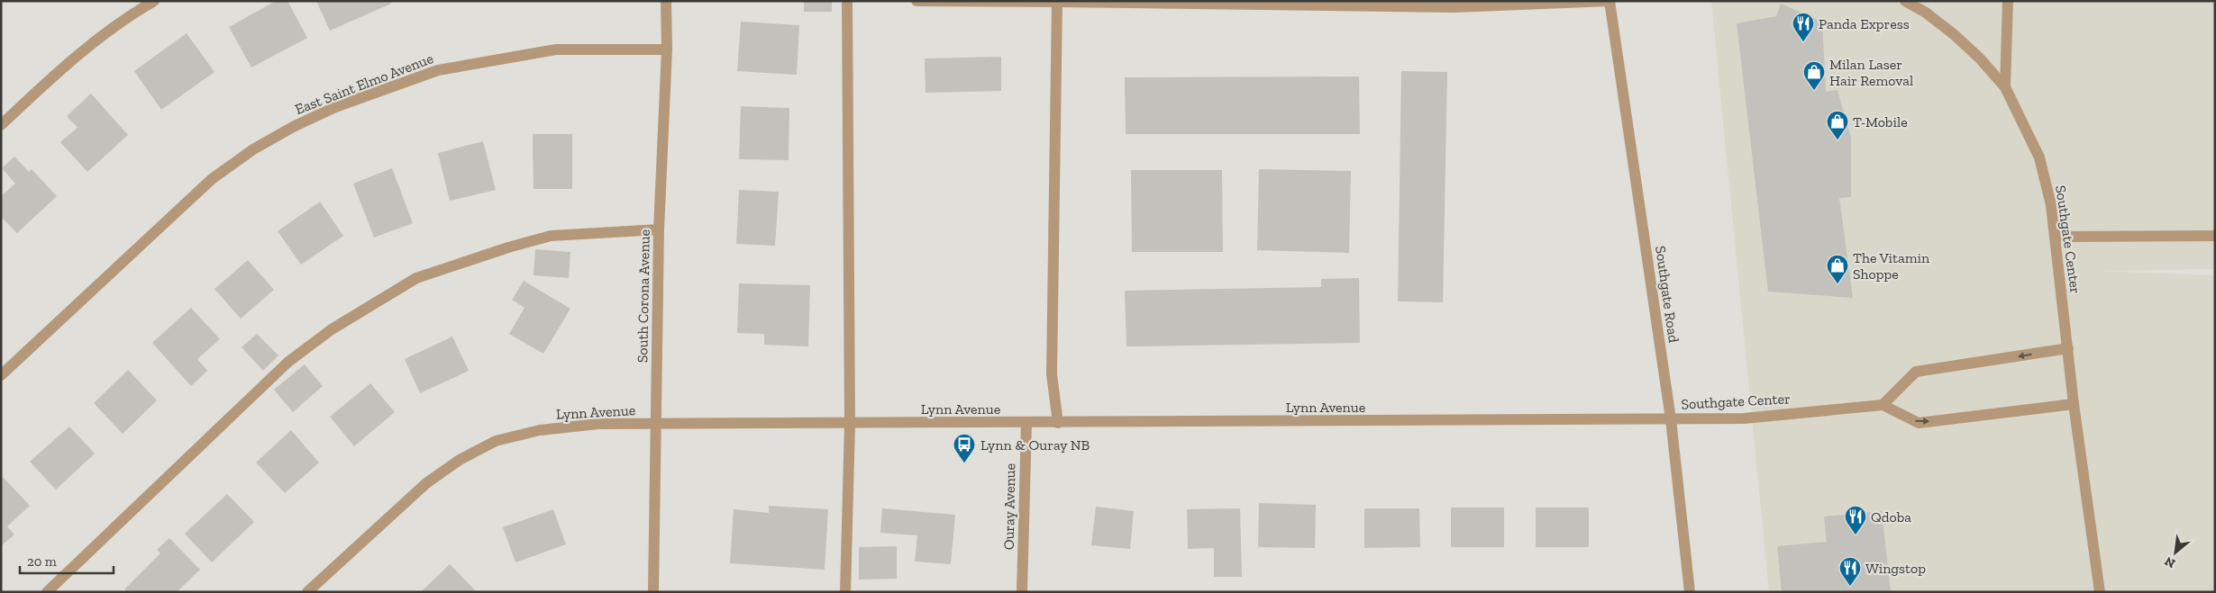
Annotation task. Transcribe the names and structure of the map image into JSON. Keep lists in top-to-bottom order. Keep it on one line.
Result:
{"streets":{"street":["East Saint Elmo Avenue","Southgate Center","Southgate Road","South Corona Avenue","Lynn Avenue","Ouray Avenue"]},"crossings":[["East Saint Elmo Avenue","South Corona Avenue"],["Southgate Center","Southgate Road"],["Southgate Center","Lynn Avenue"],["Southgate Road","Lynn Avenue"],["South Corona Avenue","Lynn Avenue"],["Lynn Avenue","Ouray Avenue"]],"places":{"restaurant":["Panda Express","Qdoba","Wingstop"],"shop":["Milan Laser Hair Removal","T-Mobile","The Vitamin Shoppe"],"bus stop":["Lynn & Ouray NB"]},"scale_bar":"20 m","north":"bottom left"}
